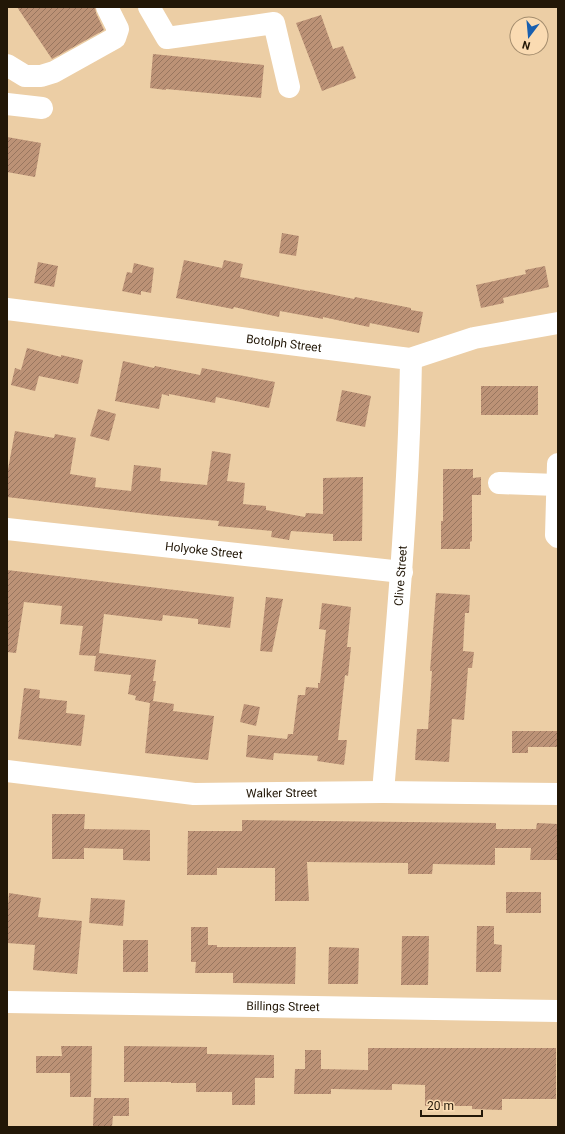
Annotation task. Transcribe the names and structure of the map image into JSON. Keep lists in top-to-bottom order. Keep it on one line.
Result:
{"streets":{"street":["Botolph Street","Holyoke Street","Clive Street","Walker Street","Billings Street"]},"crossings":[["Botolph Street","Clive Street"],["Holyoke Street","Clive Street"],["Clive Street","Walker Street"]],"scale_bar":"20 m","north":"bottom"}
